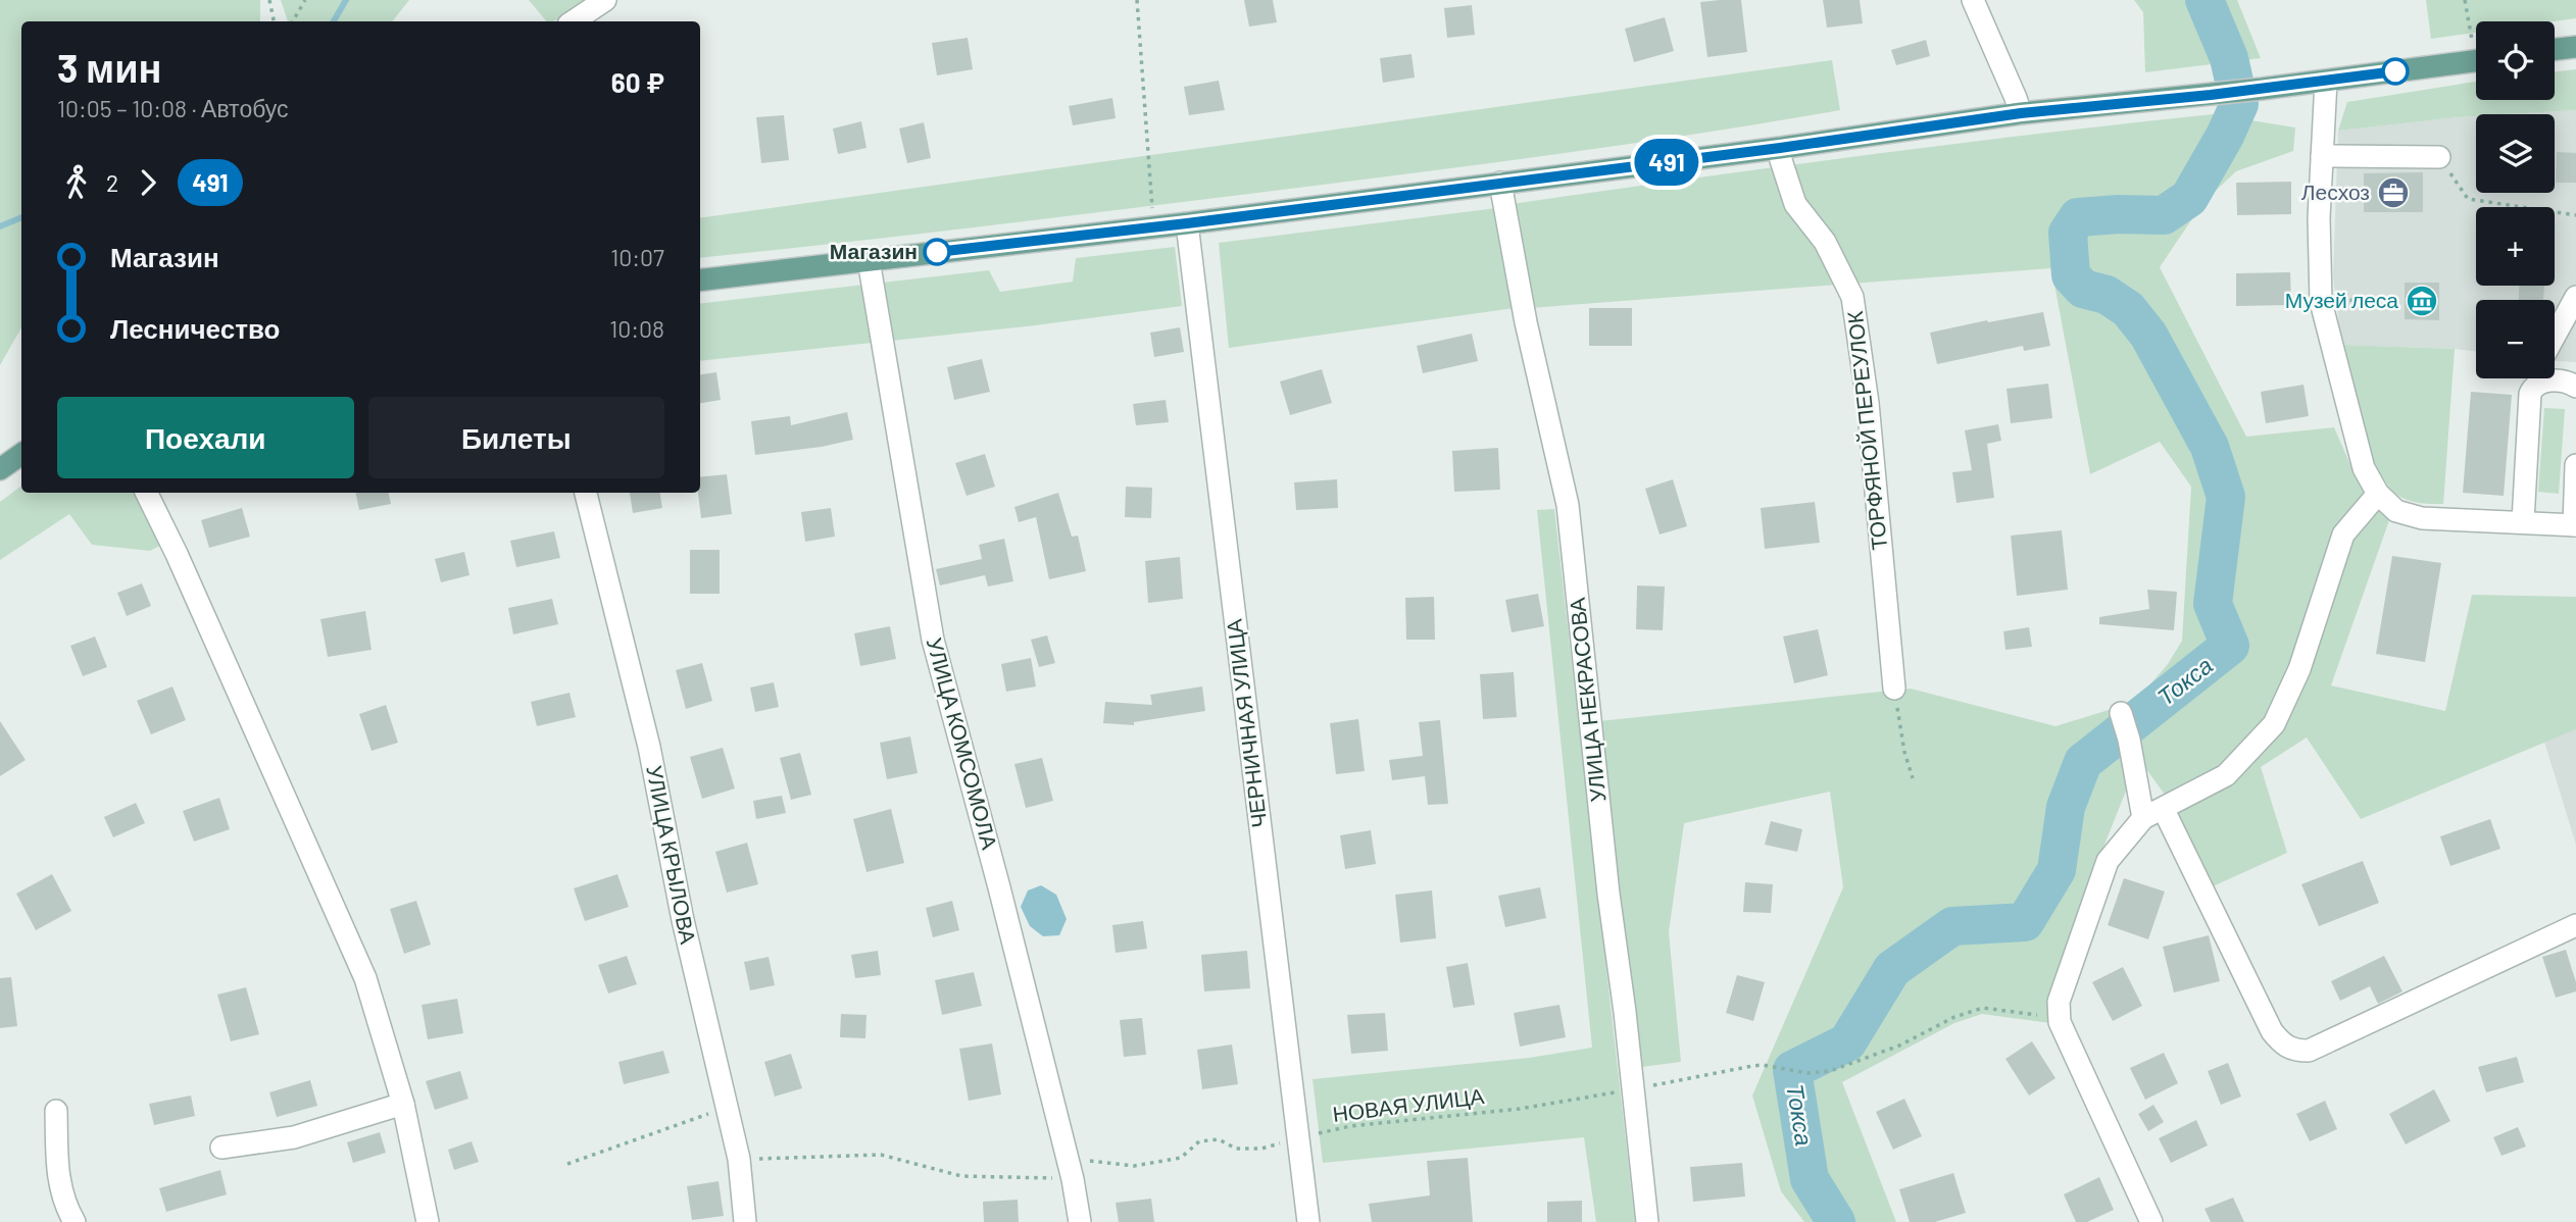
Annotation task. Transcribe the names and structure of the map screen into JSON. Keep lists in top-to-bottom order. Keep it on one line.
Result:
{"streets":{"street":["ТОРФЯНОЙ ПЕРЕУЛОК","УЛИЦА НЕКРАСОВА","ЧЕРНИЧНАЯ УЛИЦА","УЛИЦА КОМСОМОЛА","УЛИЦА КРЫЛОВА"],"path":["НОВАЯ УЛИЦА"]},"crossings":[["УЛИЦА НЕКРАСОВА","НОВАЯ УЛИЦА"],["ЧЕРНИЧНАЯ УЛИЦА","НОВАЯ УЛИЦА"],["УЛИЦА КОМСОМОЛА","НОВАЯ УЛИЦА"]],"water":["Токса"],"places":{"office":["Лесхоз"],"other":["Магазин"],"museum":["Музей леса"]},"lines":["bus line 491"],"page":{"on_map":"491","map_buttons":["+","−"],"heading":["3 мин","10:05 – 10:08 · Автобус","60 ₽"],"legs":["2","491"],"list":[{"name":"Магазин","value":"10:07"},{"name":"Лесничество","value":"10:08"}],"buttons":["Поехали","Билеты"]}}
